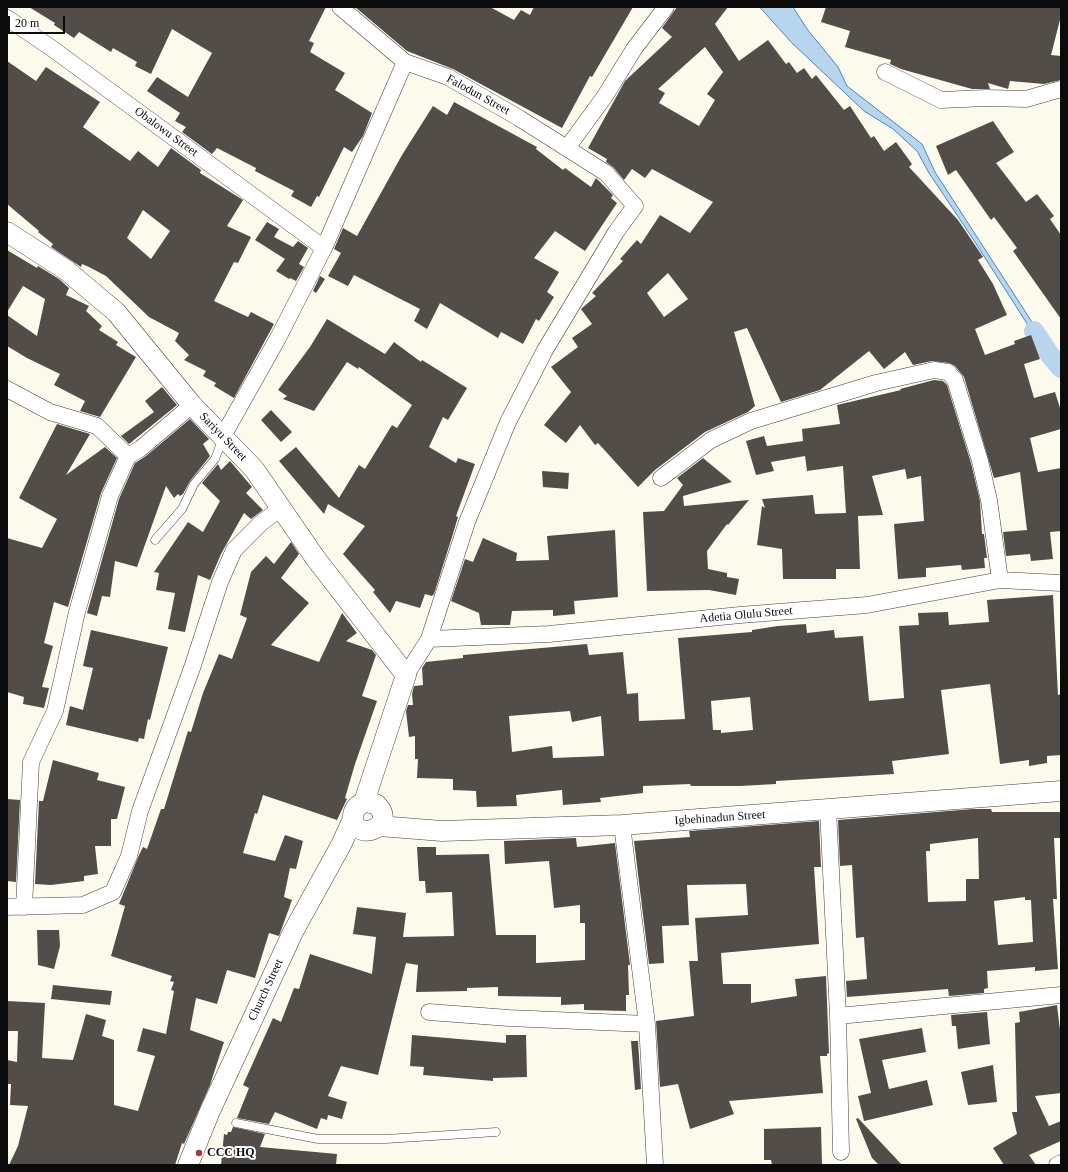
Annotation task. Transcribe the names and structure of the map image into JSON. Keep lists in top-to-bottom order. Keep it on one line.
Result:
{"streets":{"street":["Falodun Street","Obalowu Street","Sariyu Street","Adetia Olulu Street","Igbehinadun Street","Church Street"]},"crossings":[["Falodun Street","Adetia Olulu Street"],["Igbehinadun Street","Church Street"]],"places":["CCC HQ"],"scale_bar":"20 m"}
